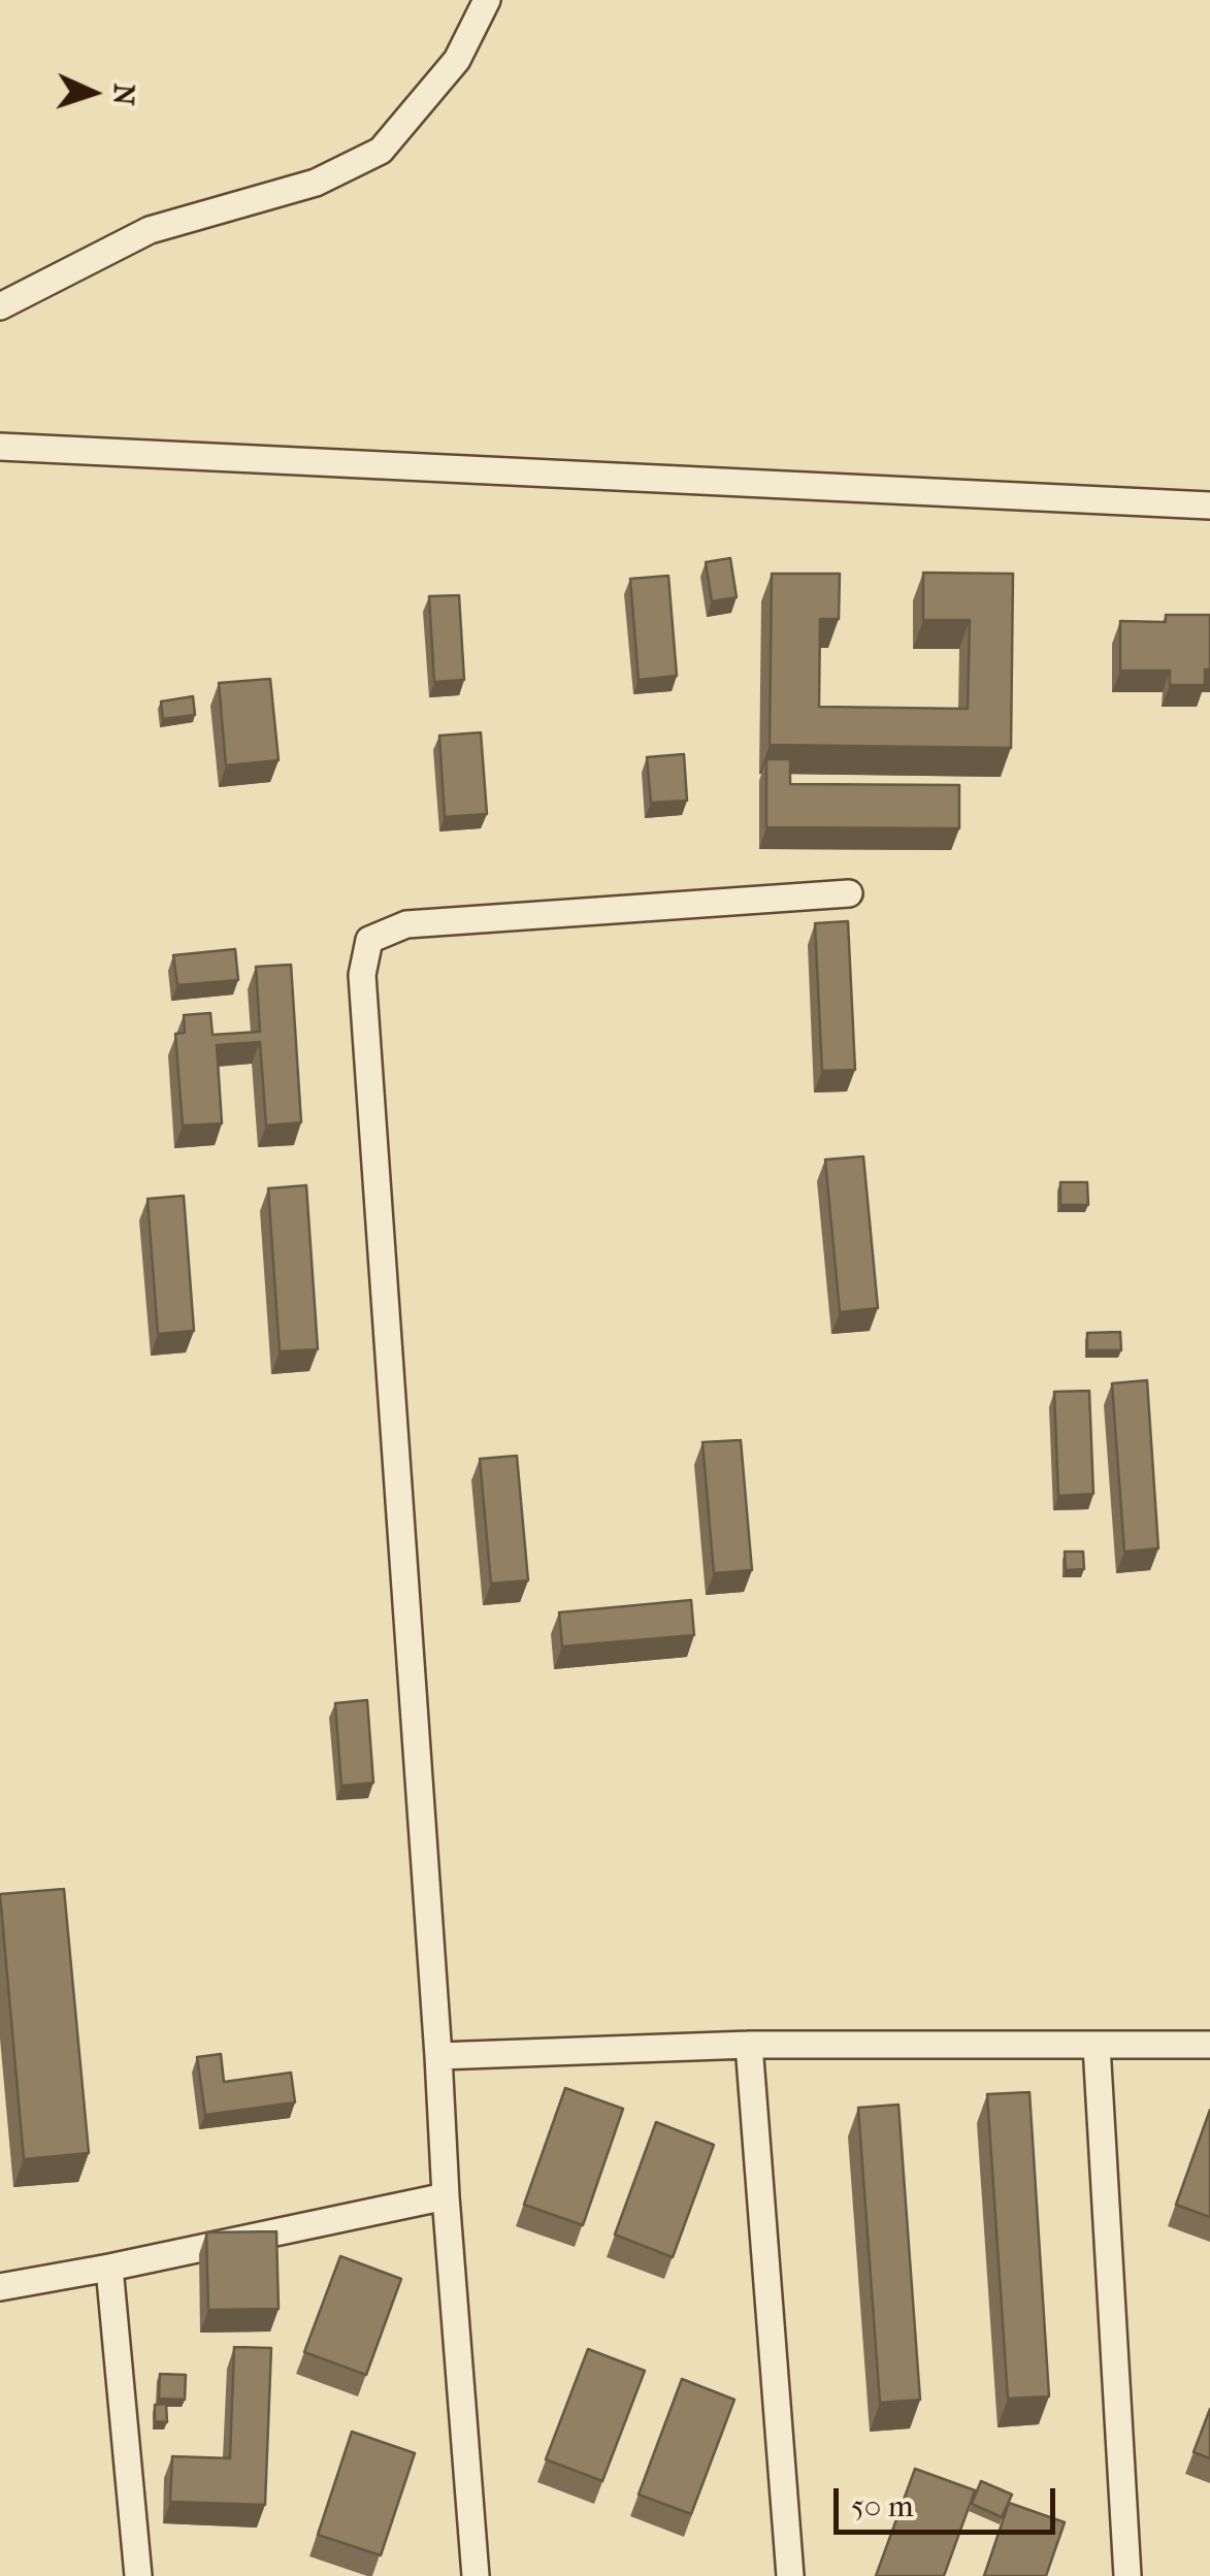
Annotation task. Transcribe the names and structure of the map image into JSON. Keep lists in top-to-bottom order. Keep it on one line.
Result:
{"scale_bar":"50 m","north":"right"}
